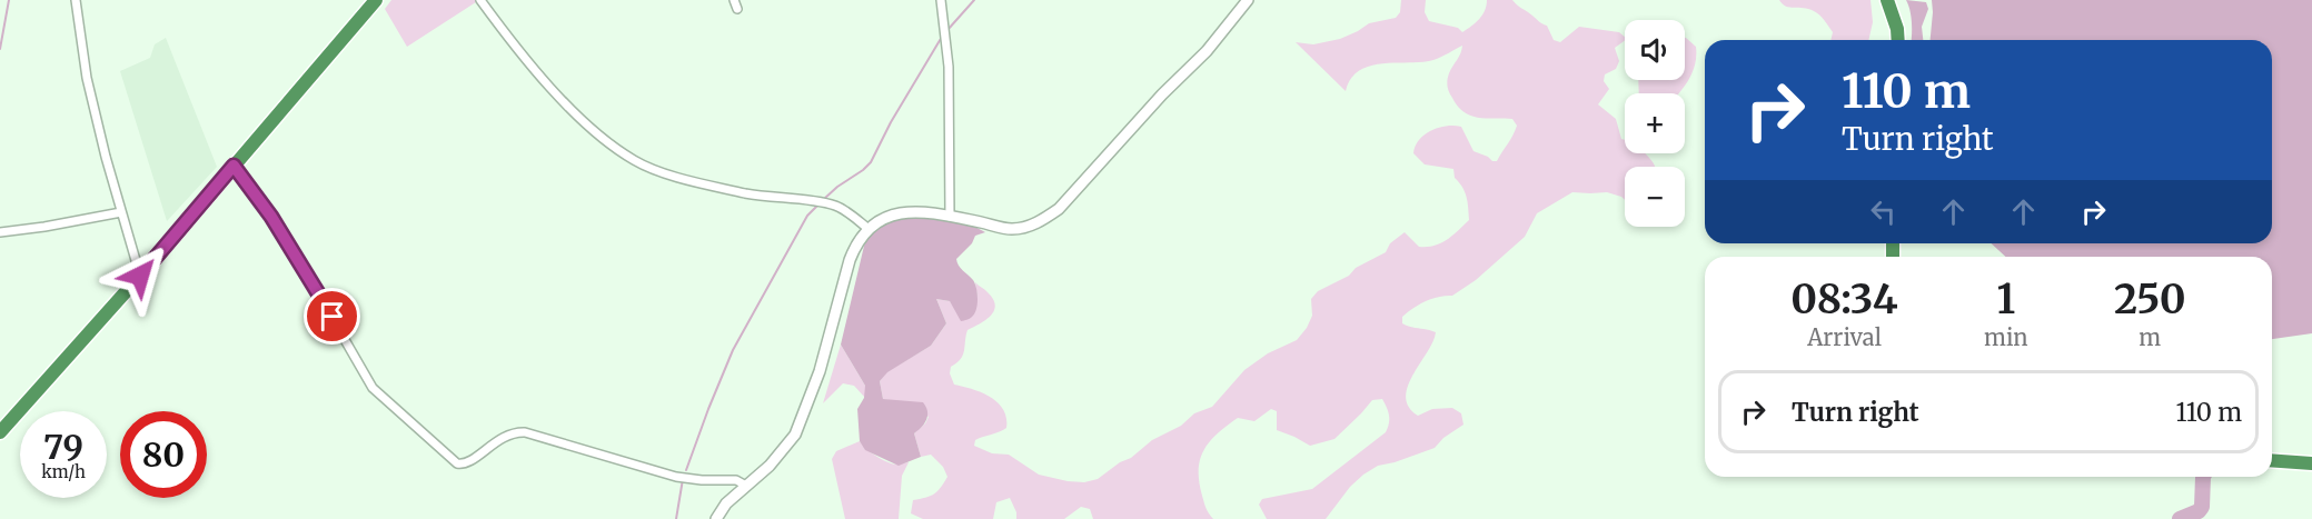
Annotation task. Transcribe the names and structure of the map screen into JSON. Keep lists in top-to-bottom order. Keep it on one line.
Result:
{"page":{"map_buttons":["+","−"],"turn":["110 m","Turn right"],"eta":["08:34","Arrival","1","min","250","m"],"list":[{"name":"Turn right","value":"110 m"}],"speed":"79 km/h","limit":"80"}}
